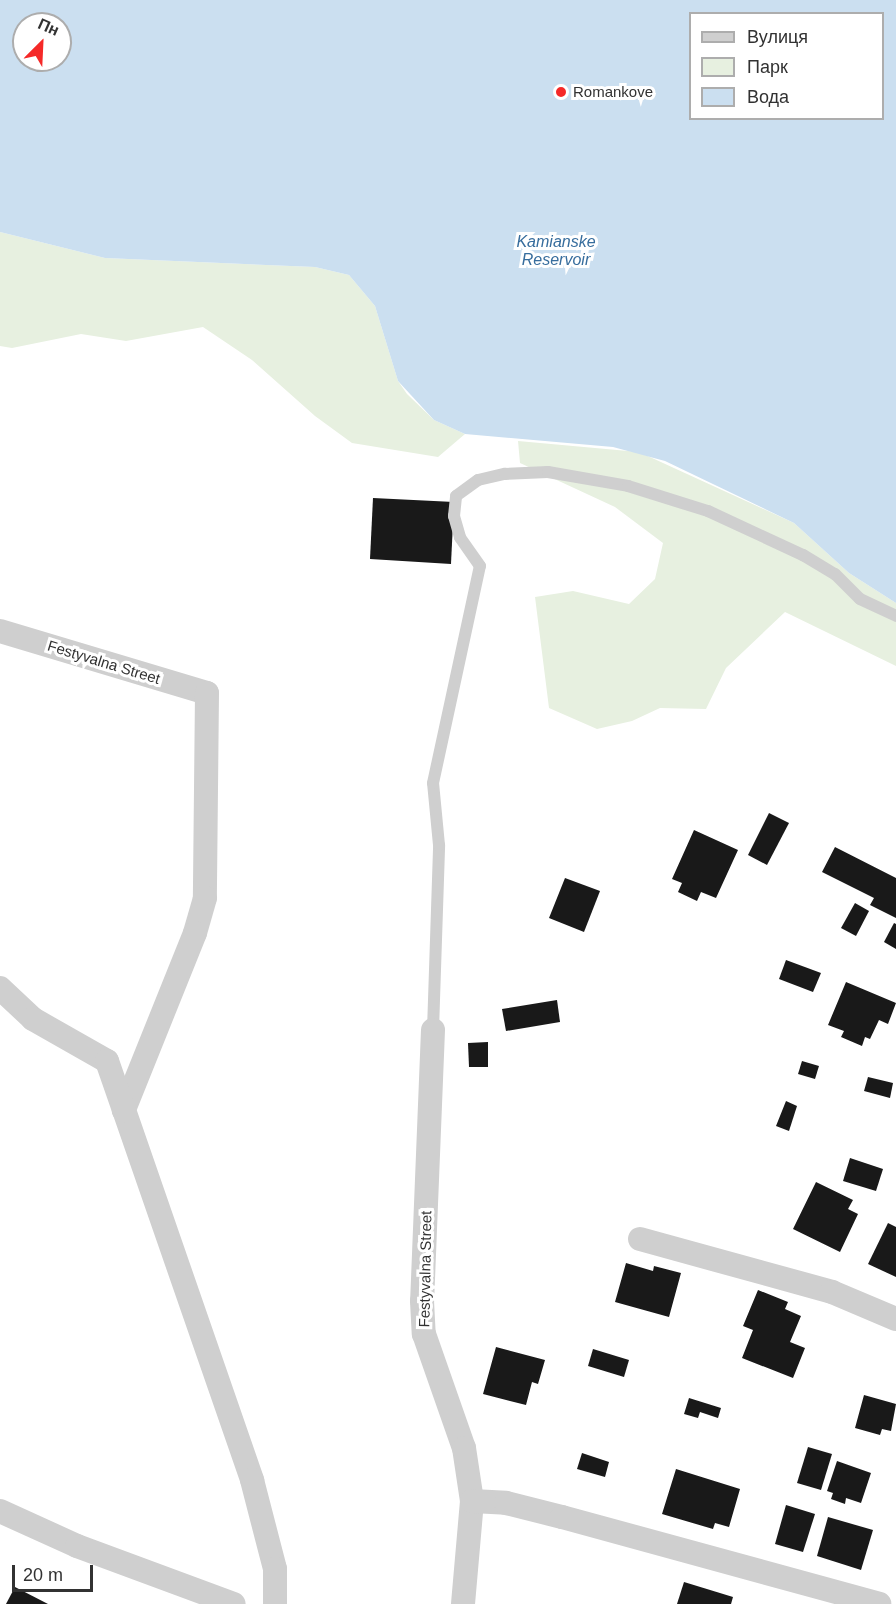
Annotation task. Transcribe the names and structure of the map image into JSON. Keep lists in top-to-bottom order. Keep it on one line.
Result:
{"streets":{"street":["Festyvalna Street"]},"water":["Kamianske Reservoir"],"places":["Romankove"],"legend":["Вулиця","Парк","Вода"],"scale_bar":"20 m","north":"top right"}
